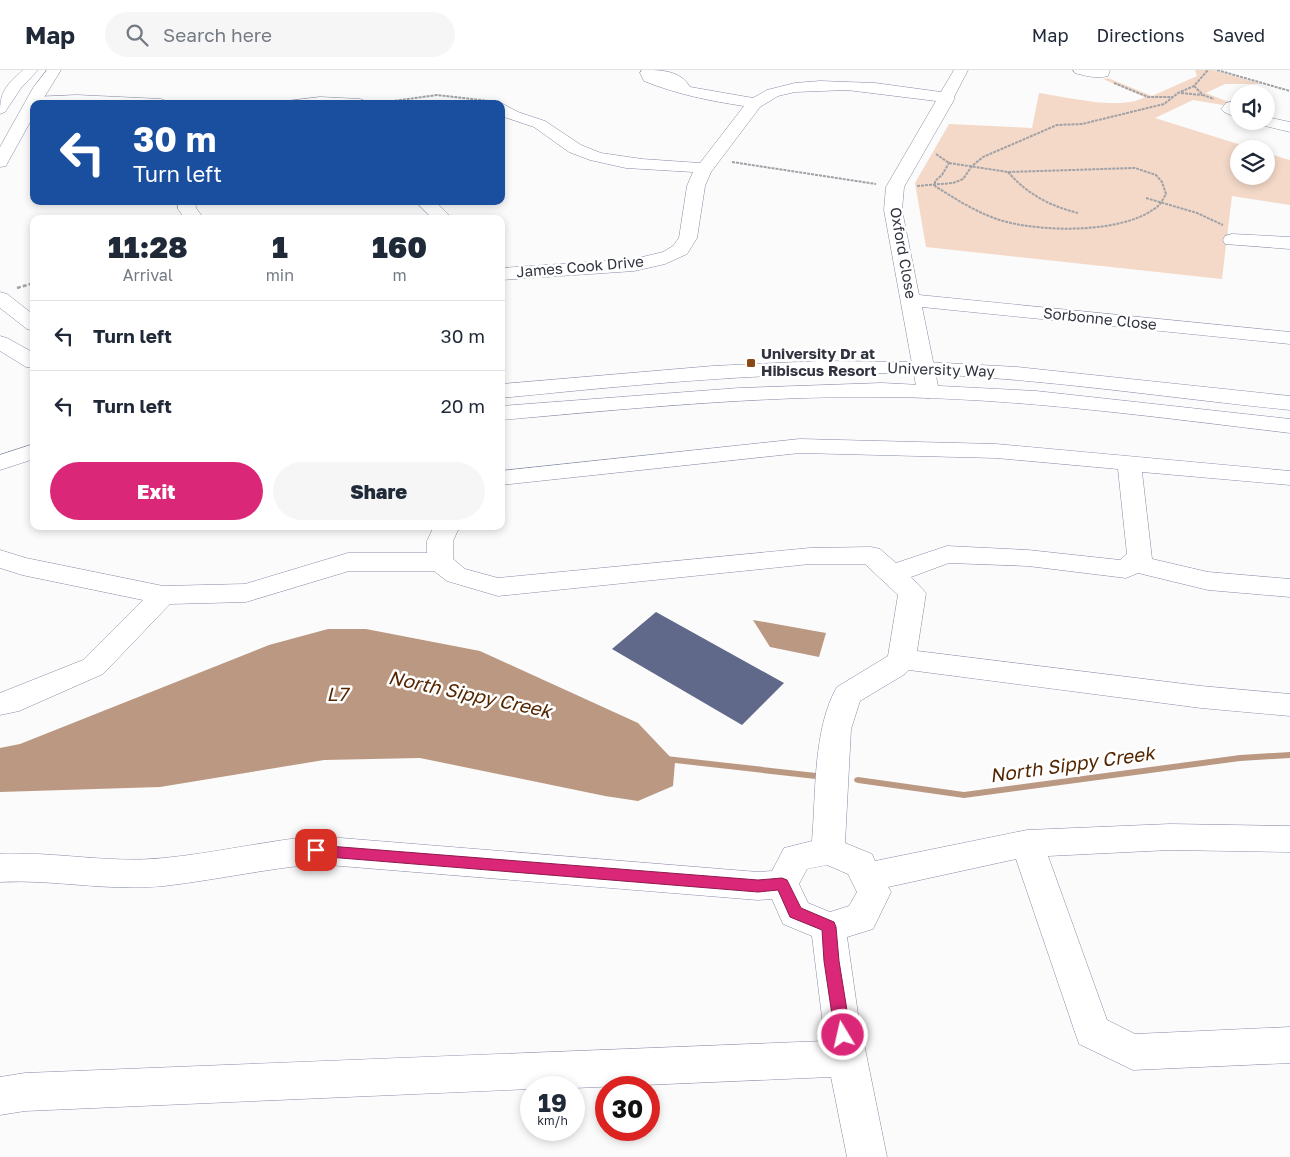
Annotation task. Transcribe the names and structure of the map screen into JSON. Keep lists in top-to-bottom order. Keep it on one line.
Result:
{"streets":{"street":["Oxford Close","James Cook Drive","Sorbonne Close","University Way"]},"crossings":[["Oxford Close","James Cook Drive"],["Oxford Close","Sorbonne Close"],["Oxford Close","University Way"]],"water":["L7","North Sippy Creek"],"places":{"transit":["University Dr at Hibiscus Resort"]},"page":{"header":"Map","search":"Search here","nav":["Map","Directions","Saved"],"turn":["30 m","Turn left"],"eta":["11:28","Arrival","1","min","160","m"],"list":[{"name":"Turn left","value":"30 m"},{"name":"Turn left","value":"20 m"}],"buttons":["Exit","Share"],"speed":"19 km/h","limit":"30"}}
